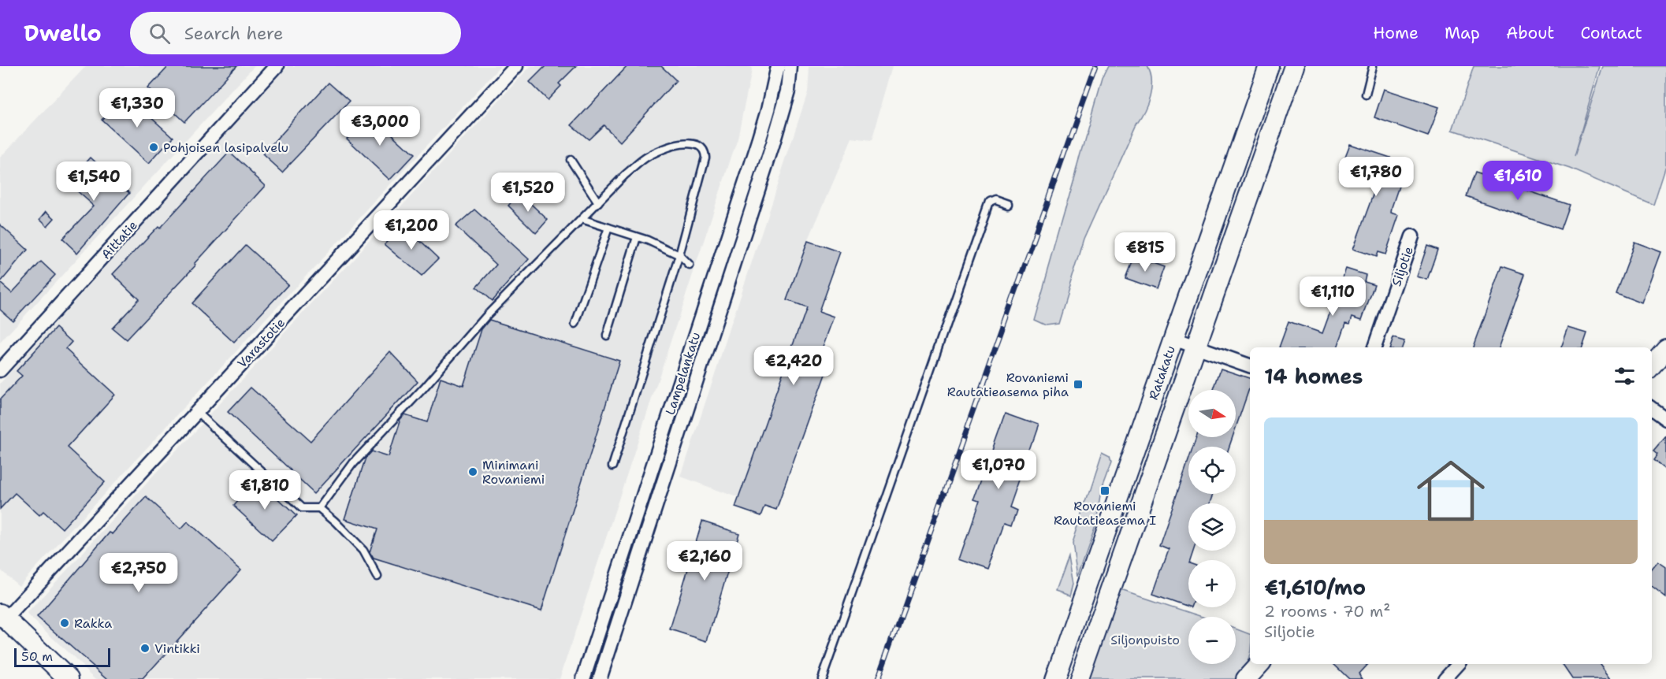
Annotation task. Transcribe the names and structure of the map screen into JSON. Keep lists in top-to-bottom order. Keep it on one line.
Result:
{"streets":{"main road":["Ratakatu"],"street":["Aittatie","Siljotie","Varastotie","Lampelankatu"]},"parks":["Siljonpuisto"],"places":{"other":["Pohjoisen lasipalvelu","Minimani Rovaniemi","Rakka","Vintikki"],"transit":["Rovaniemi Rautatieasema piha","Rovaniemi Rautatieasema I"]},"scale_bar":"50 m","north":"right","page":{"header":"Dwello","search":"Search here","nav":["Home","Map","About","Contact"],"price":["€1,330","€3,000","€1,780","€1,610","€1,540","€1,520","€1,200","€815","€1,110","€2,420","€1,070","€1,810","€2,160","€2,750"],"heading":"14 homes","map_buttons":["+","−"],"list":[{"name":"€1,610/mo","note":"2 rooms · 70 m² · Siljotie"}],"scale":"50 m"}}
